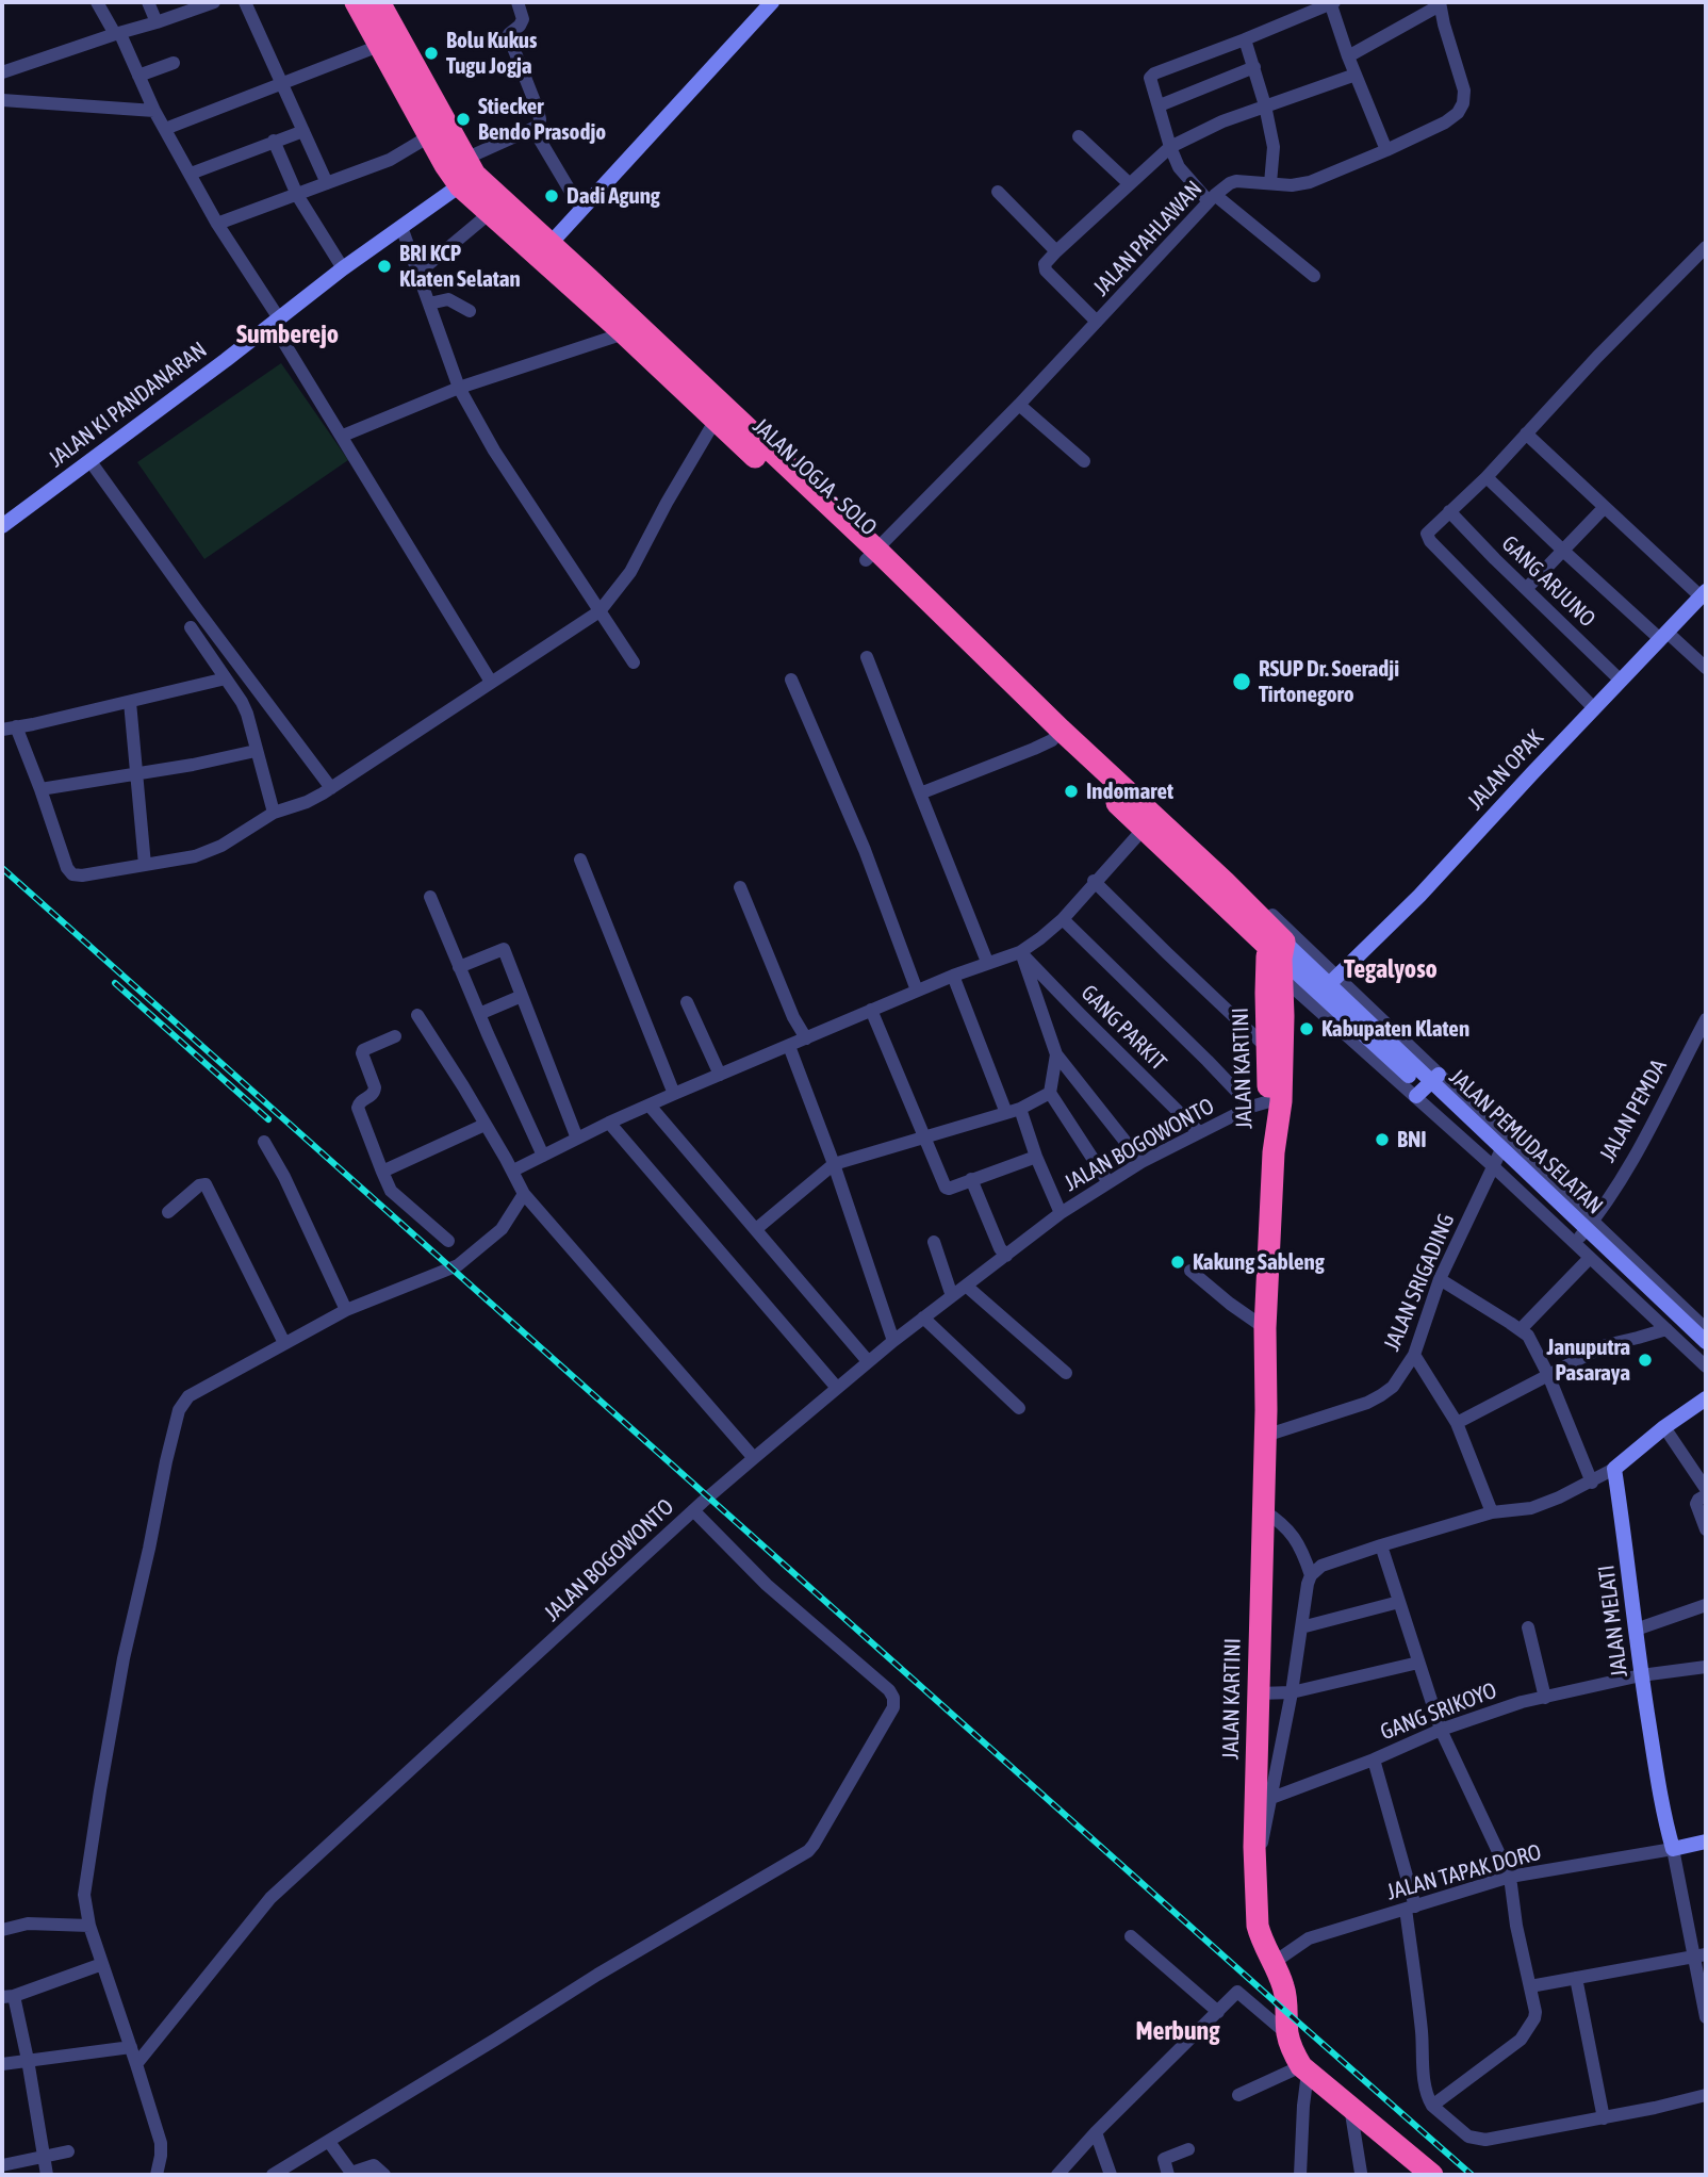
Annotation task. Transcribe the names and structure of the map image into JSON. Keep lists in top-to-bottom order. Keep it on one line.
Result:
{"streets":{"highway":["JALAN JOGJA - SOLO","JALAN KARTINI"],"street":["JALAN PAHLAWAN","JALAN KI PANDANARAN","GANG ARJUNO","JALAN OPAK","GANG PARKIT","JALAN PEMDA","JALAN PEMUDA SELATAN","JALAN BOGOWONTO","JALAN SRIGADING","JALAN MELATI","GANG SRIKOYO","JALAN TAPAK DORO"]},"crossings":[["JALAN PAHLAWAN","JALAN JOGJA - SOLO"],["JALAN KI PANDANARAN","JALAN JOGJA - SOLO"],["JALAN JOGJA - SOLO","JALAN KARTINI"],["JALAN JOGJA - SOLO","JALAN PEMUDA SELATAN"],["GANG ARJUNO","JALAN OPAK"],["JALAN OPAK","JALAN PEMUDA SELATAN"],["GANG PARKIT","JALAN BOGOWONTO"],["JALAN KARTINI","JALAN PEMUDA SELATAN"],["JALAN KARTINI","JALAN BOGOWONTO"],["JALAN KARTINI","JALAN SRIGADING"],["JALAN KARTINI","GANG SRIKOYO"],["JALAN KARTINI","JALAN TAPAK DORO"],["JALAN PEMDA","JALAN PEMUDA SELATAN"],["JALAN PEMUDA SELATAN","JALAN SRIGADING"],["JALAN MELATI","GANG SRIKOYO"],["JALAN MELATI","JALAN TAPAK DORO"]],"districts":["Sumberejo","Tegalyoso","Merbung"],"places":["Bolu Kukus Tugu Jogja","Stiecker Bendo Prasodjo","Dadi Agung","BRI KCP Klaten Selatan","RSUP Dr. Soeradji Tirtonegoro","Indomaret","Kabupaten Klaten","BNI","Kakung Sableng","Januputra Pasaraya"]}
